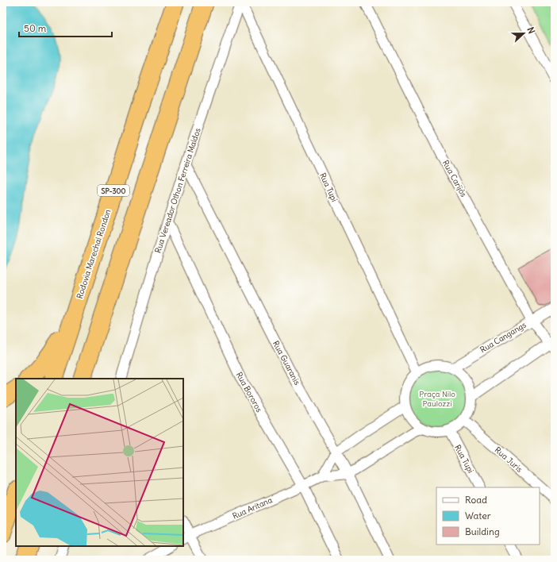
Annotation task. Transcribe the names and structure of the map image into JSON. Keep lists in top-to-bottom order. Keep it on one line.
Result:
{"streets":{"highway":["SP-300","Rodovia Marechal Rondon"],"street":["Rua Carijós","Rua Tupi","Rua Vereador Othon Ferreira Maldos","Rua Cangangs","Rua Guaranis","Rua Bororos","Rua Juris","Rua Aritana"]},"crossings":[["Rua Carijós","Rua Cangangs"],["Rua Tupi","Rua Vereador Othon Ferreira Maldos"],["Rua Tupi","Rua Cangangs"],["Rua Tupi","Rua Juris"],["Rua Tupi","Rua Aritana"],["Rua Vereador Othon Ferreira Maldos","Rua Guaranis"],["Rua Vereador Othon Ferreira Maldos","Rua Bororos"],["Rua Cangangs","Rua Juris"],["Rua Cangangs","Rua Aritana"],["Rua Guaranis","Rua Aritana"],["Rua Bororos","Rua Aritana"],["Rua Juris","Rua Aritana"]],"parks":["Praça Nilo Paulozzi"],"legend":["Road","Water","Building"],"scale_bar":"50 m","north":"right"}
